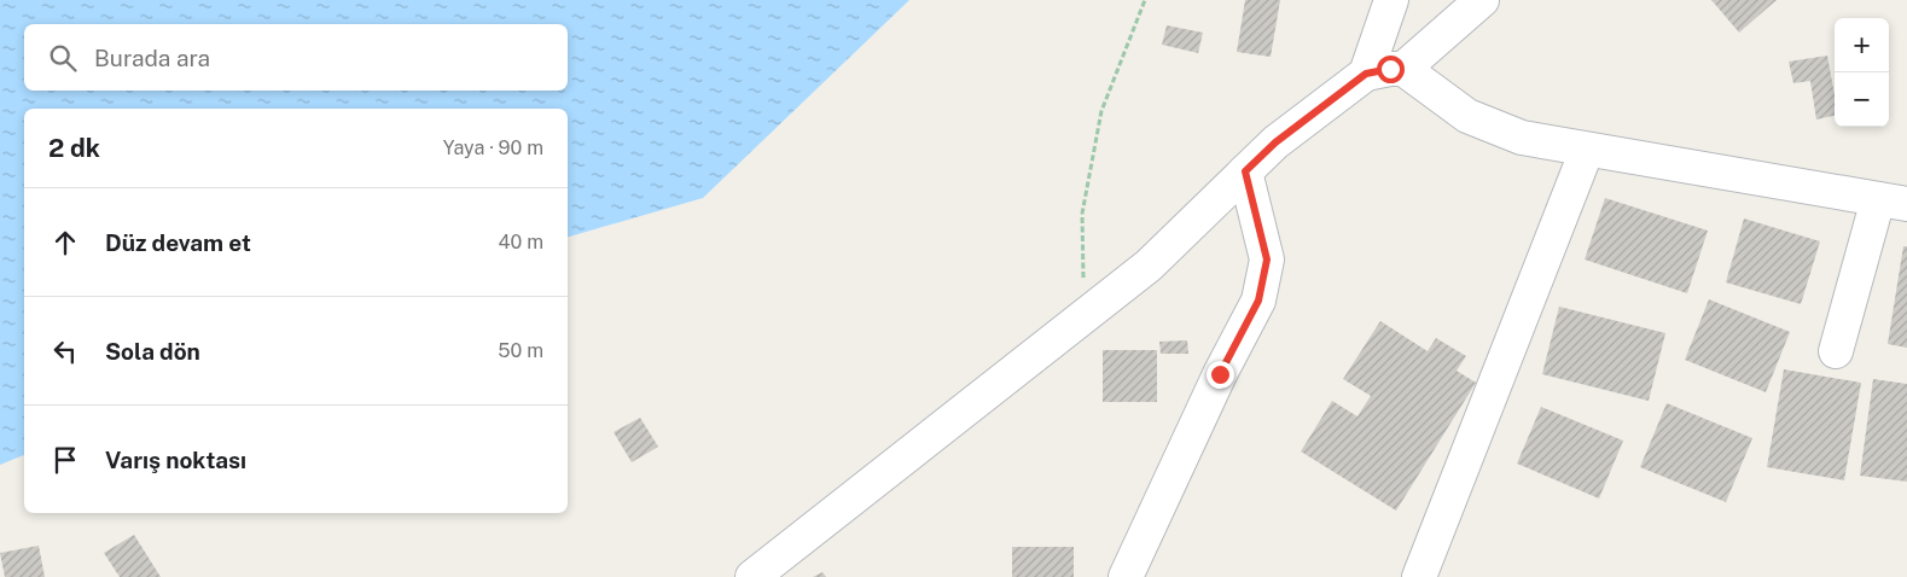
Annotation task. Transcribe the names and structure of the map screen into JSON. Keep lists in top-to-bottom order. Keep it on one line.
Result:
{"page":{"map_buttons":["+","−"],"search":"Burada ara","heading":["2 dk","Yaya · 90 m"],"list":[["Düz devam et","40 m"],["Sola dön","50 m"],"Varış noktası"]}}
